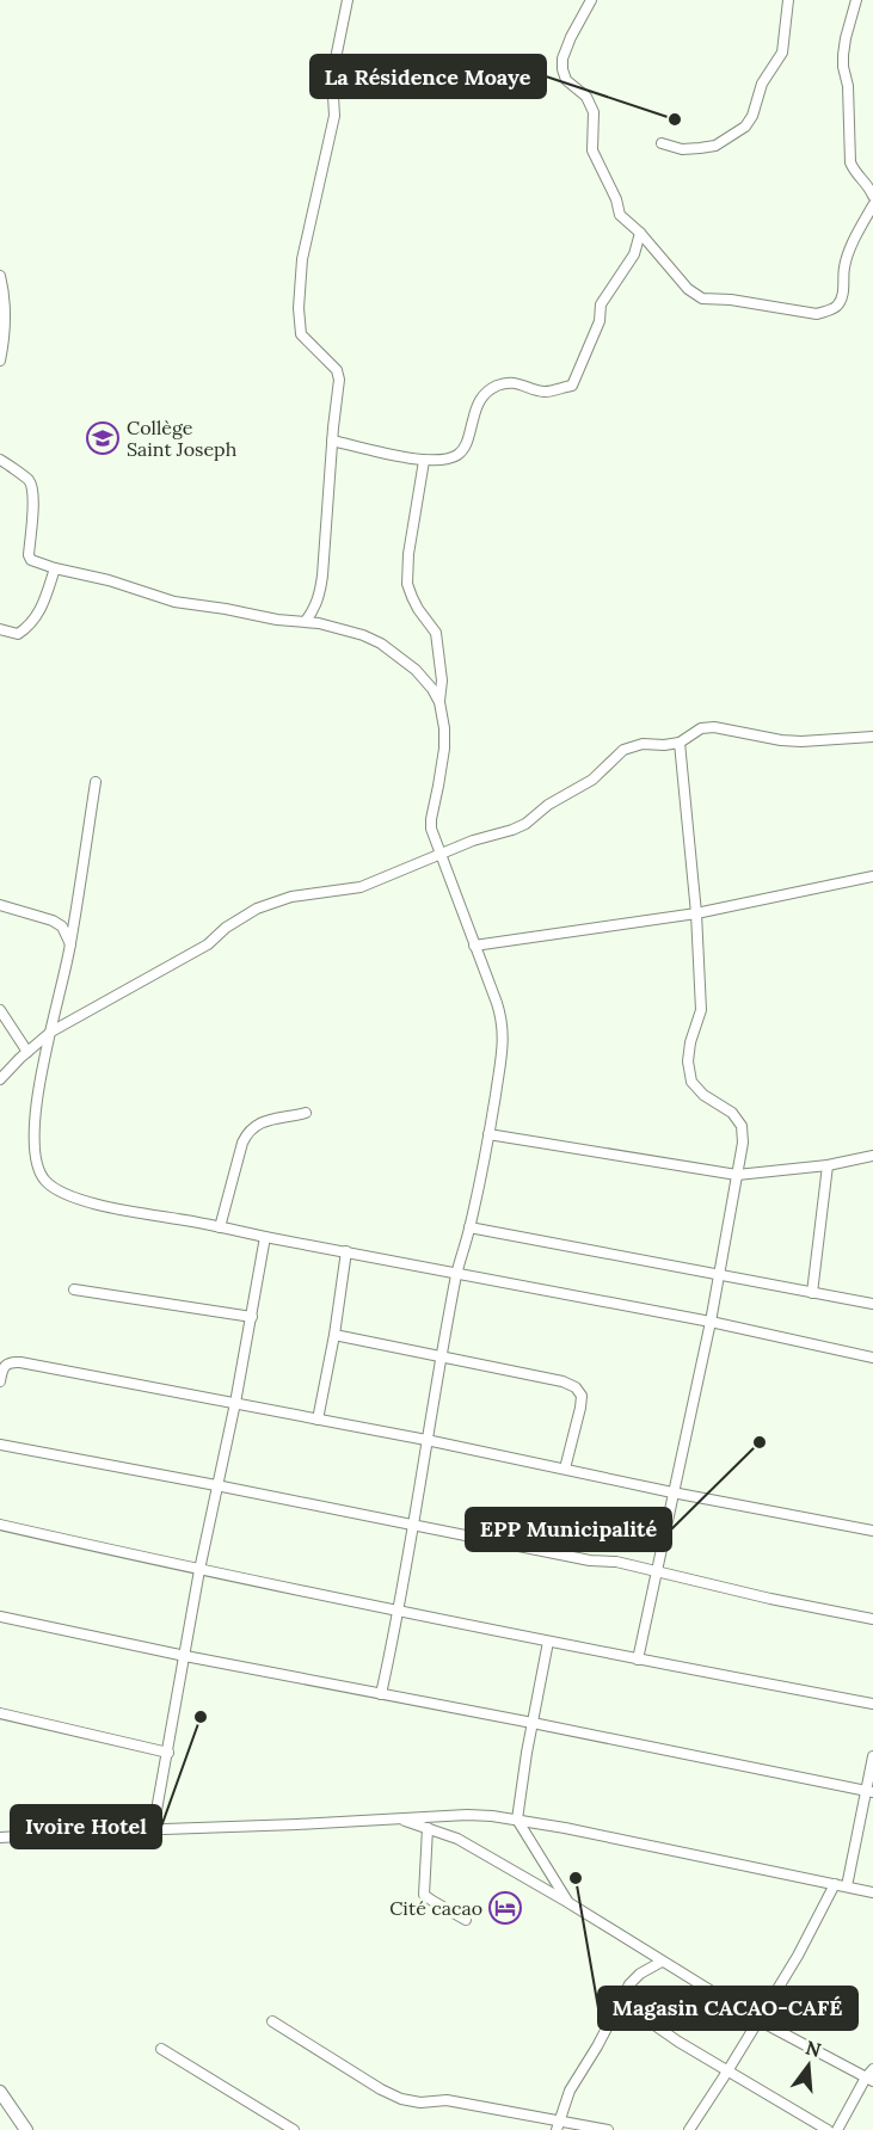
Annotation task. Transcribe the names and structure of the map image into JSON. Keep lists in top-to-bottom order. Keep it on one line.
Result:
{"places":{"other":["La Résidence Moaye","EPP Municipalité","Ivoire Hotel","Magasin CACAO-CAFÉ"],"school or university":["Collège Saint Joseph"],"hotel":["Cité cacao"]},"north":"top"}
